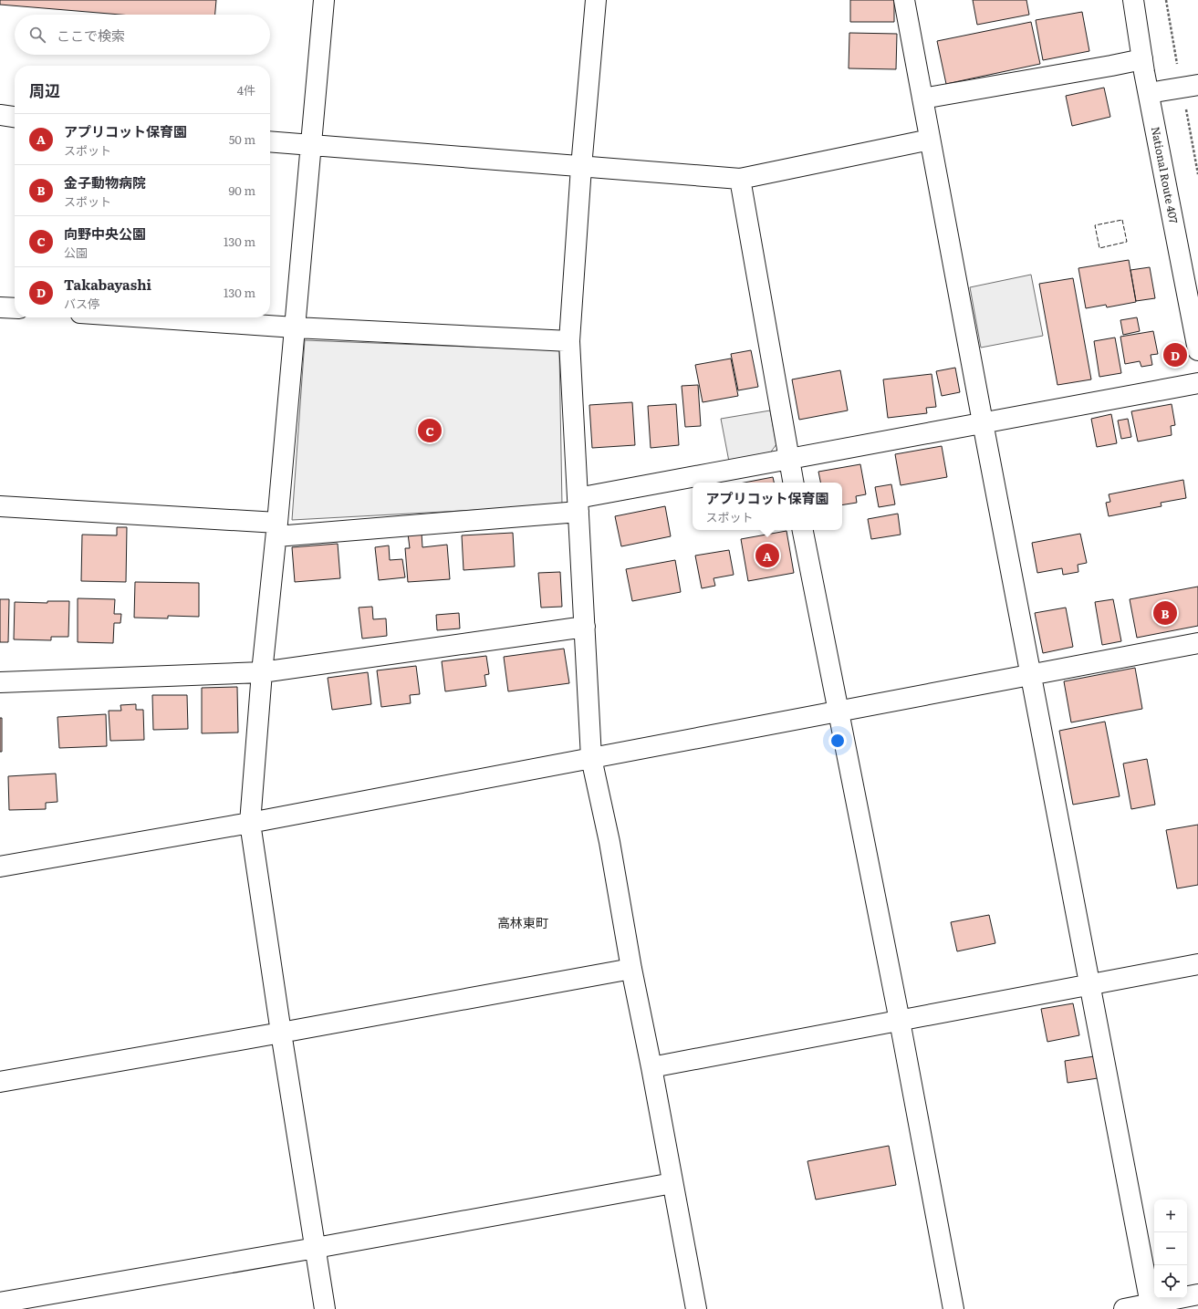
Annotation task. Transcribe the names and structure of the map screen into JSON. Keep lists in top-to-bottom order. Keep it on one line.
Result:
{"streets":{"main road":["National Route 407"]},"districts":["高林東町"],"page":{"search":"ここで検索","heading":["周辺","4件"],"list":[{"mark":"A","name":"アプリコット保育園","note":"スポット","value":"50 m"},{"mark":"B","name":"金子動物病院","note":"スポット","value":"90 m"},{"mark":"C","name":"向野中央公園","note":"公園","value":"130 m"},{"mark":"D","name":"Takabayashi","note":"バス停","value":"130 m"}],"pins":["D","C","A","B"],"popup":["アプリコット保育園","スポット"],"map_buttons":["+","−"]}}
